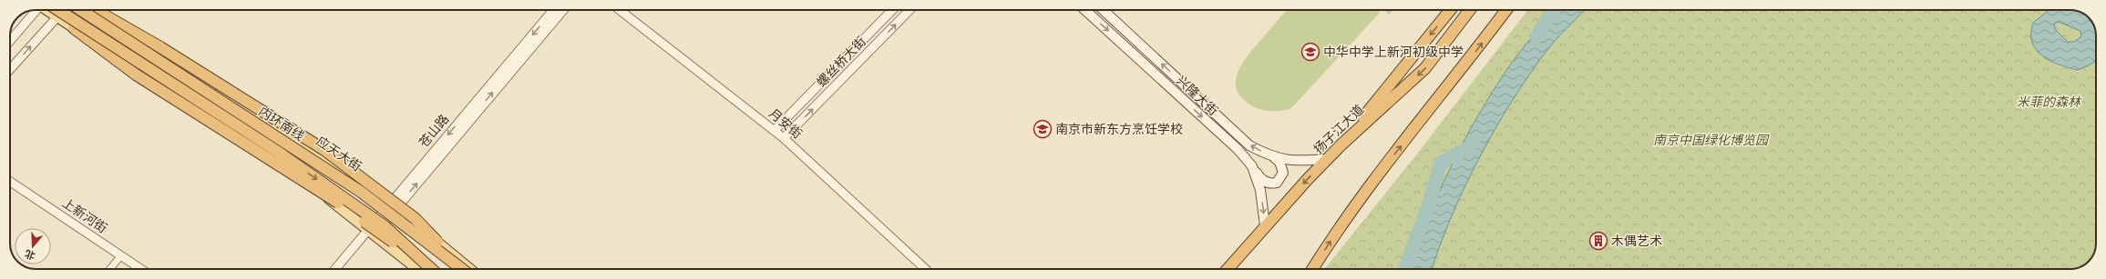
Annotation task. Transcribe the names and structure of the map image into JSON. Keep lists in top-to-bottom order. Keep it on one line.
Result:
{"streets":{"highway":["内环南线","扬子江大道"],"main road":["兴隆大街","应天大街"],"street":["螺丝桥大街","月安街","苍山路","上新河街"]},"crossings":[["螺丝桥大街","月安街"],["兴隆大街","扬子江大道"],["苍山路","应天大街"]],"parks":["米菲的森林","南京中国绿化博览园"],"places":{"school or university":["中华中学上新河初级中学","南京市新东方烹饪学校"],"building":["木偶艺术"]},"north":"bottom"}
